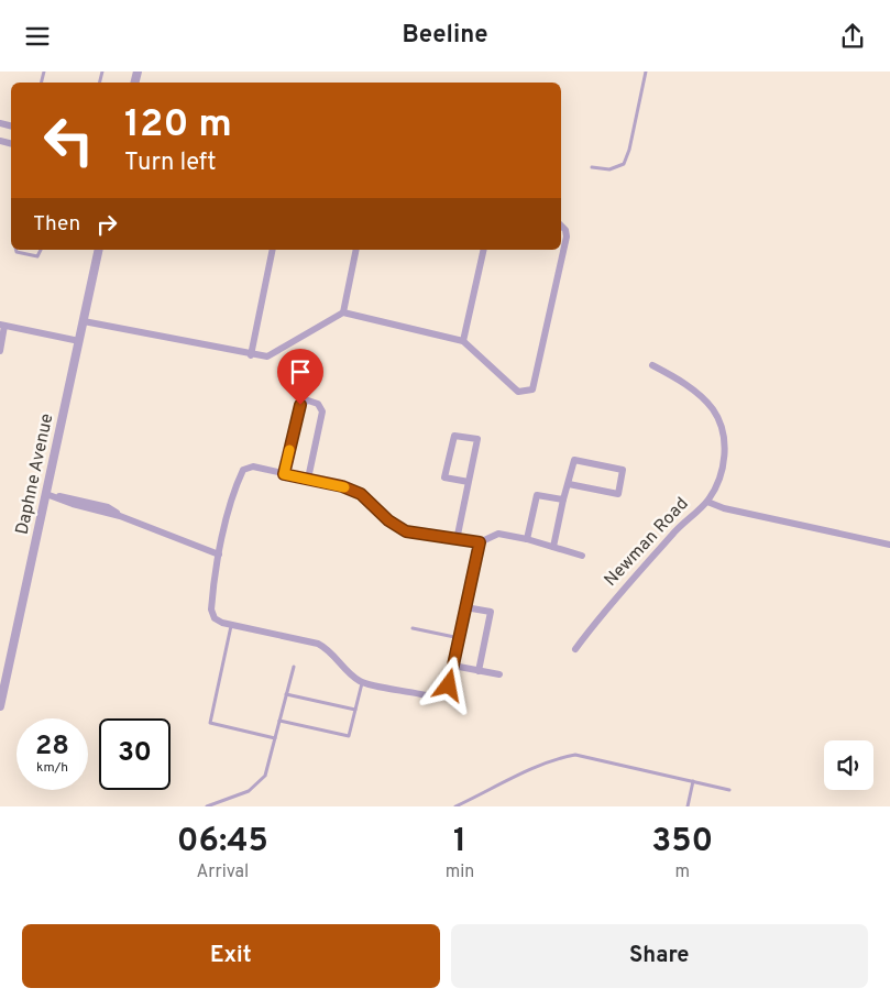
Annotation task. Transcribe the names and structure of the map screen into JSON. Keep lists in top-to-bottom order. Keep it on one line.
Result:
{"streets":{"street":["Daphne Avenue","Newman Road"]},"page":{"header":"Beeline","turn":["120 m","Turn left"],"then":"Then","speed":"28 km/h","limit":"30","eta":["06:45","Arrival","1","min","350","m"],"buttons":["Exit","Share"]}}
